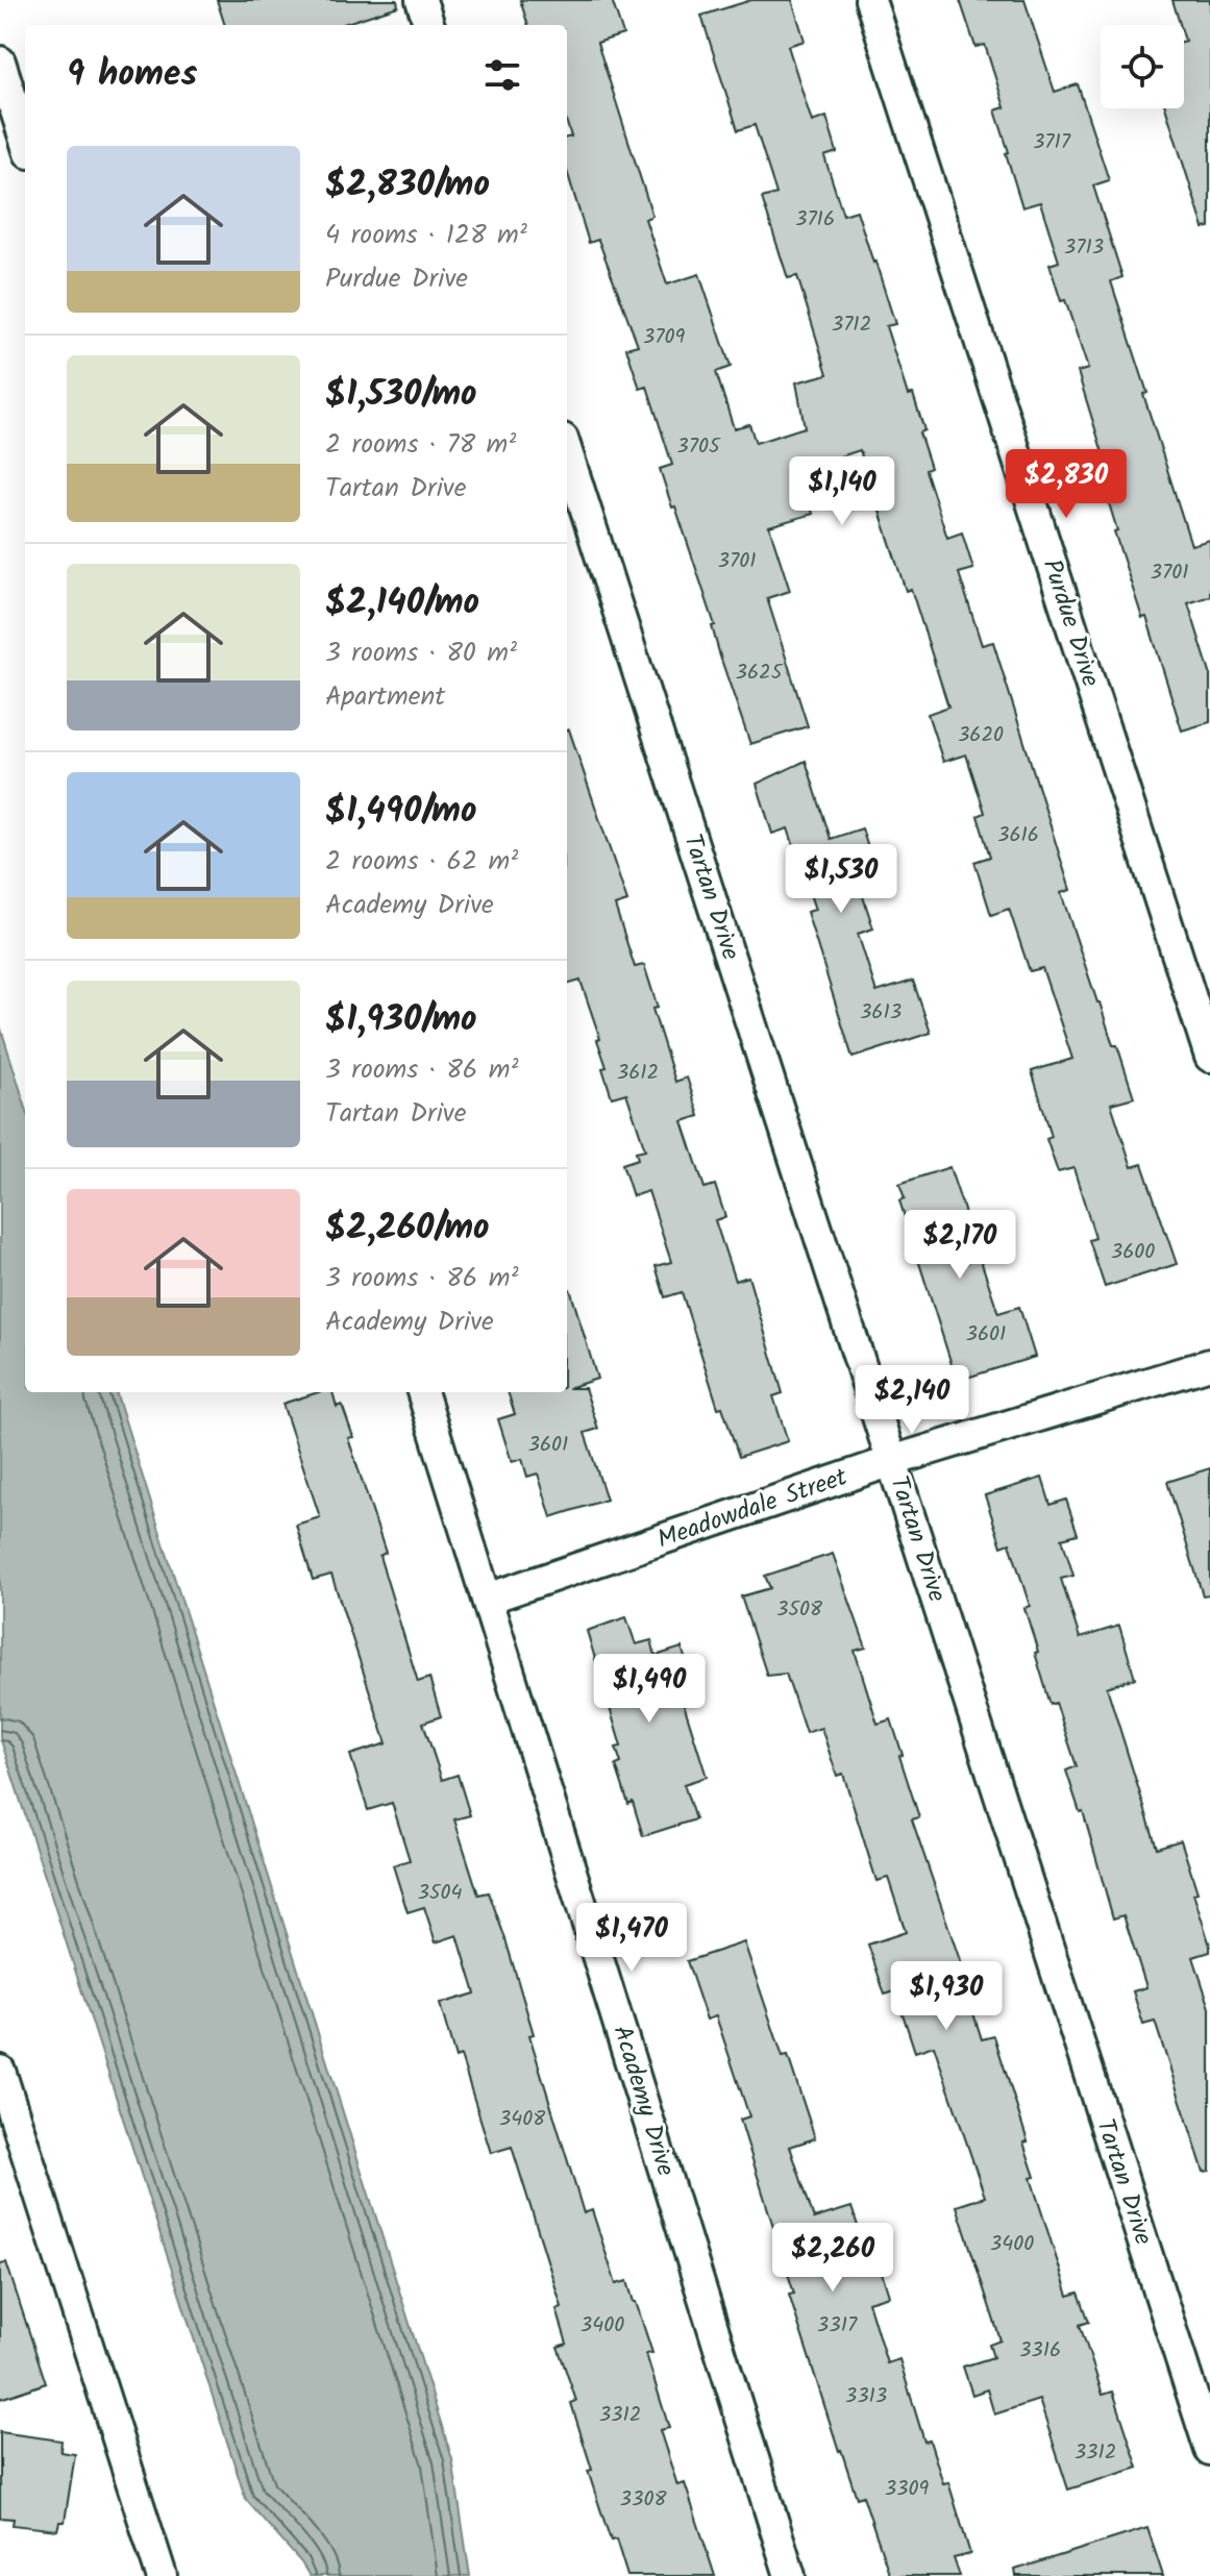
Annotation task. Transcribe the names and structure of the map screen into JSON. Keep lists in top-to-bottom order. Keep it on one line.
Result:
{"streets":{"street":["Purdue Drive","Tartan Drive","Meadowdale Street","Academy Drive"]},"crossings":[["Tartan Drive","Meadowdale Street"],["Meadowdale Street","Academy Drive"]],"house_numbers":["3717","3716","3713","3712","3709","3705","3701","3701","3625","3620","3616","3613","3612","3600","3601","3601","3508","3504","3408","3400","3400","3317","3316","3313","3312","3312","3309","3308"],"page":{"heading":"9 homes","list":[{"name":"$2,830/mo","note":"4 rooms · 128 m² · Purdue Drive"},{"name":"$1,530/mo","note":"2 rooms · 78 m² · Tartan Drive"},{"name":"$2,140/mo","note":"3 rooms · 80 m² · Apartment"},{"name":"$1,490/mo","note":"2 rooms · 62 m² · Academy Drive"},{"name":"$1,930/mo","note":"3 rooms · 86 m² · Tartan Drive"},{"name":"$2,260/mo","note":"3 rooms · 86 m² · Academy Drive"}],"price":["$2,830","$1,140","$1,530","$2,170","$2,140","$1,490","$1,470","$1,930","$2,260"]}}
